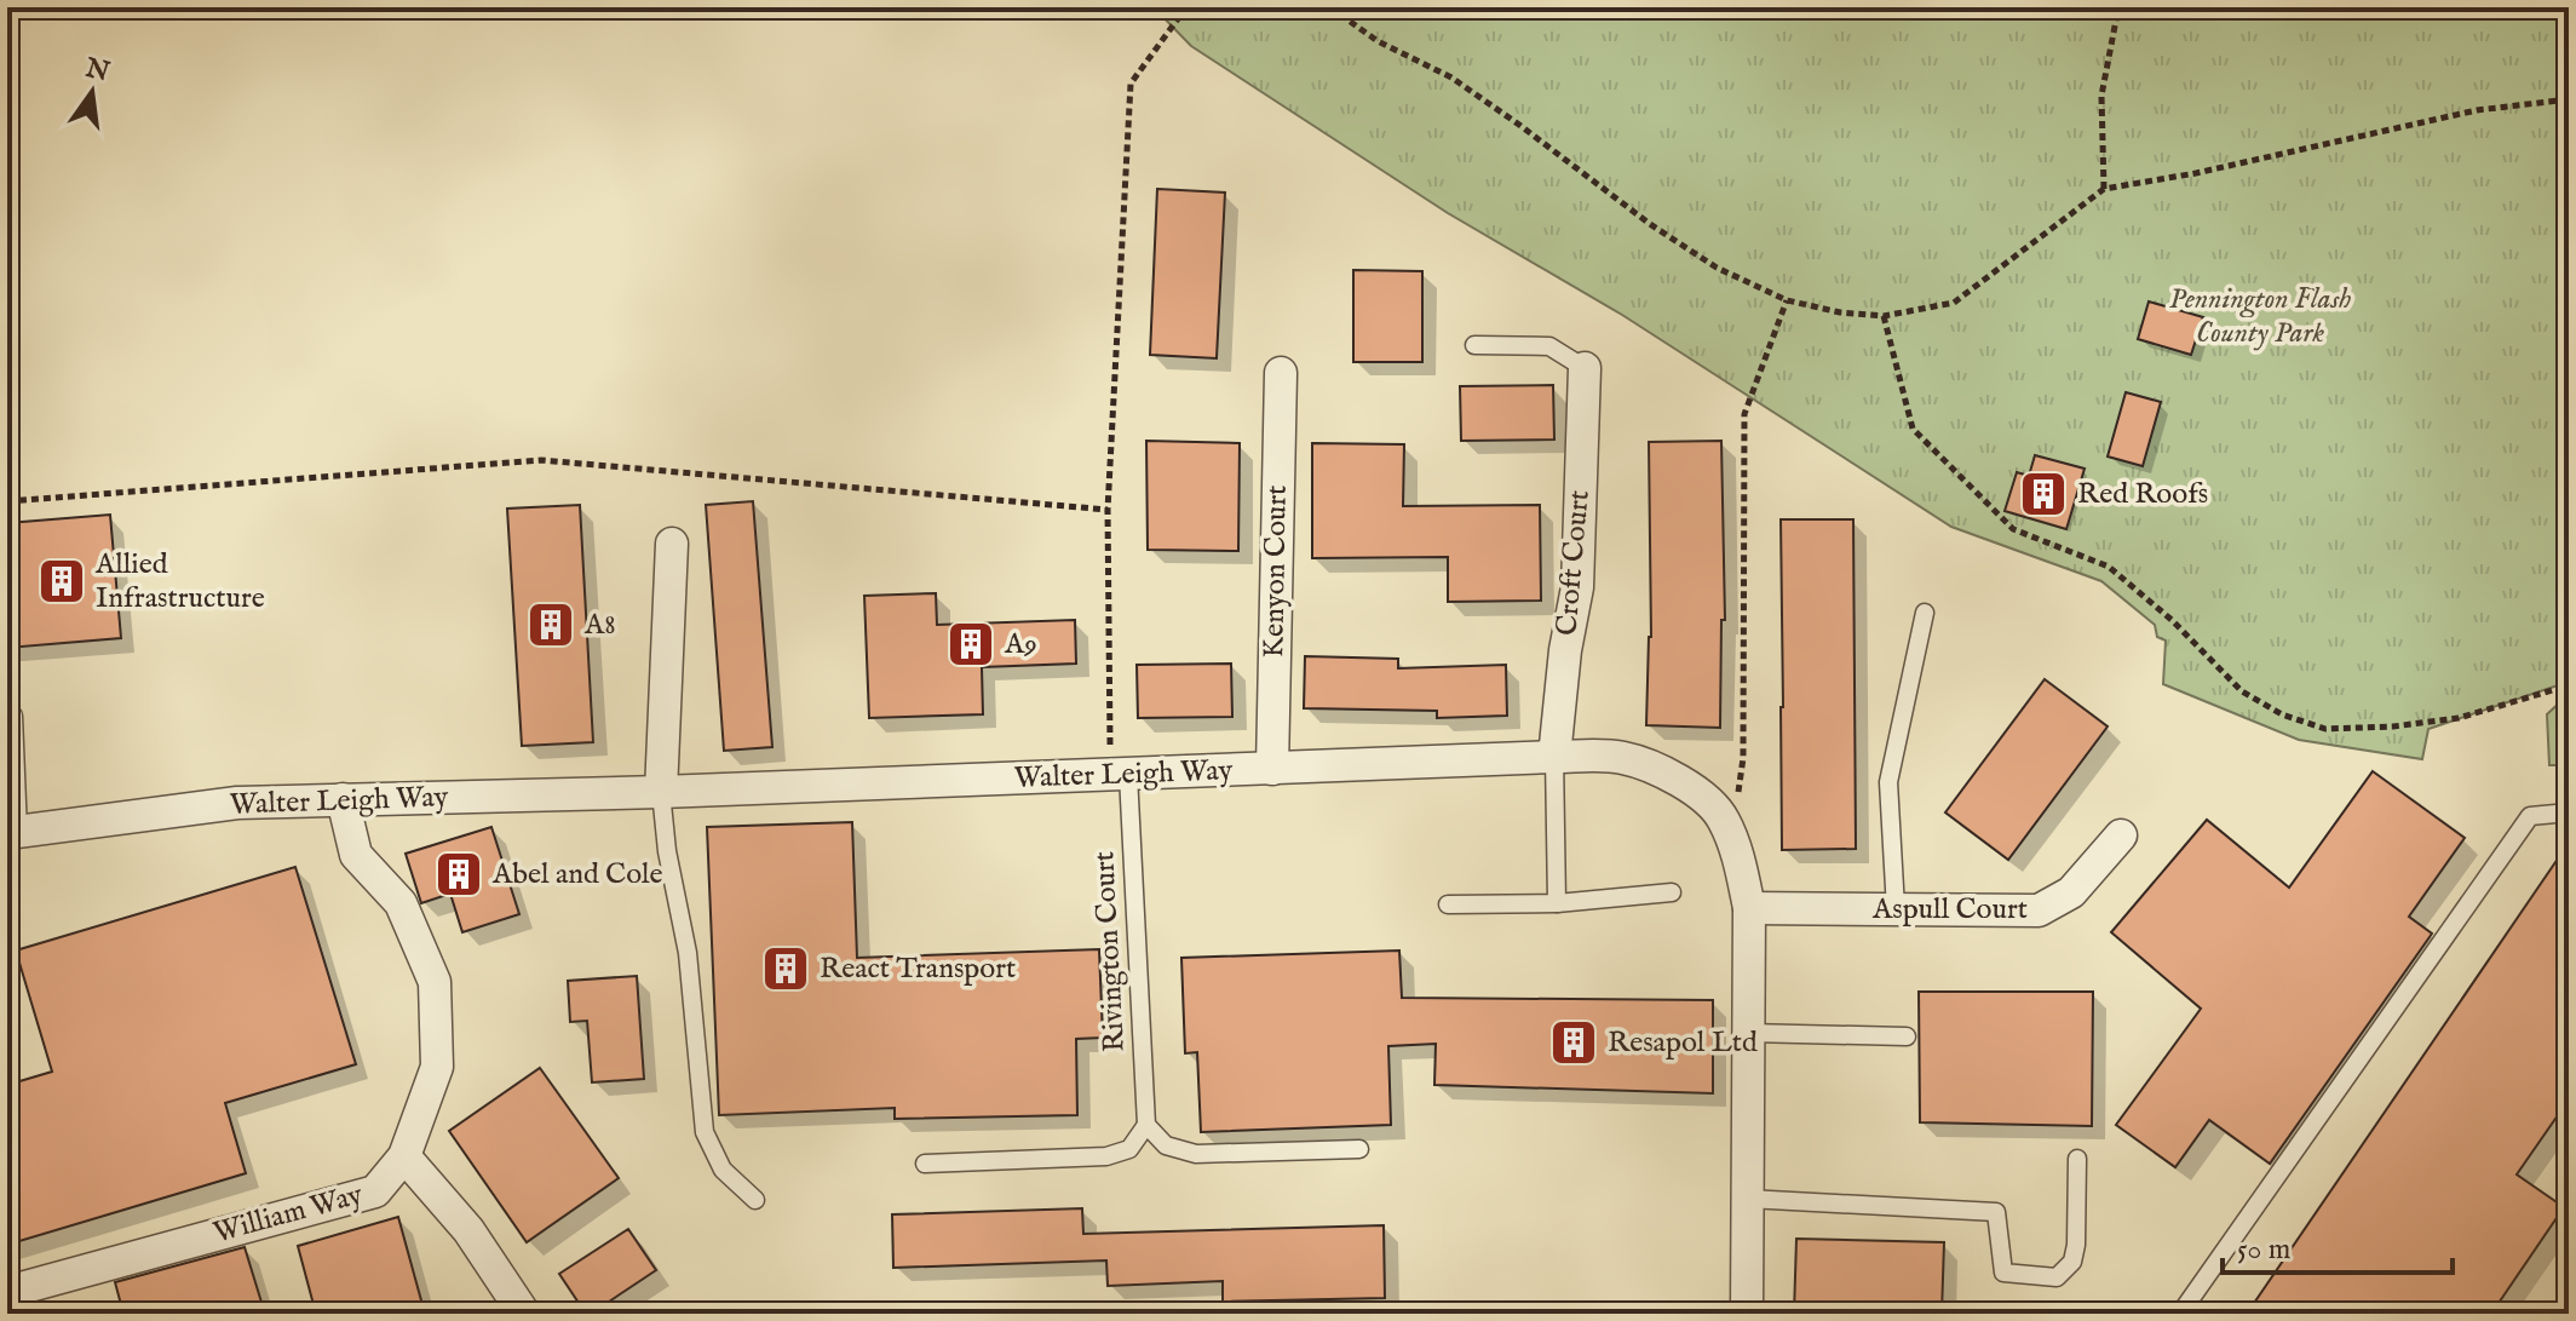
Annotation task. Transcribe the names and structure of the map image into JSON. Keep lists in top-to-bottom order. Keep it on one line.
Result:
{"streets":{"street":["Croft Court","Kenyon Court","Walter Leigh Way","Aspull Court","William Way"],"lane":["Rivington Court"]},"crossings":[["Croft Court","Walter Leigh Way"],["Kenyon Court","Walter Leigh Way"],["Walter Leigh Way","Aspull Court"],["Walter Leigh Way","Rivington Court"],["Walter Leigh Way","William Way"]],"parks":["Pennington Flash County Park"],"places":{"building":["Red Roofs","Allied Infrastructure","A8","A9","Abel and Cole","React Transport","Resapol Ltd"]},"scale_bar":"50 m","north":"top"}
